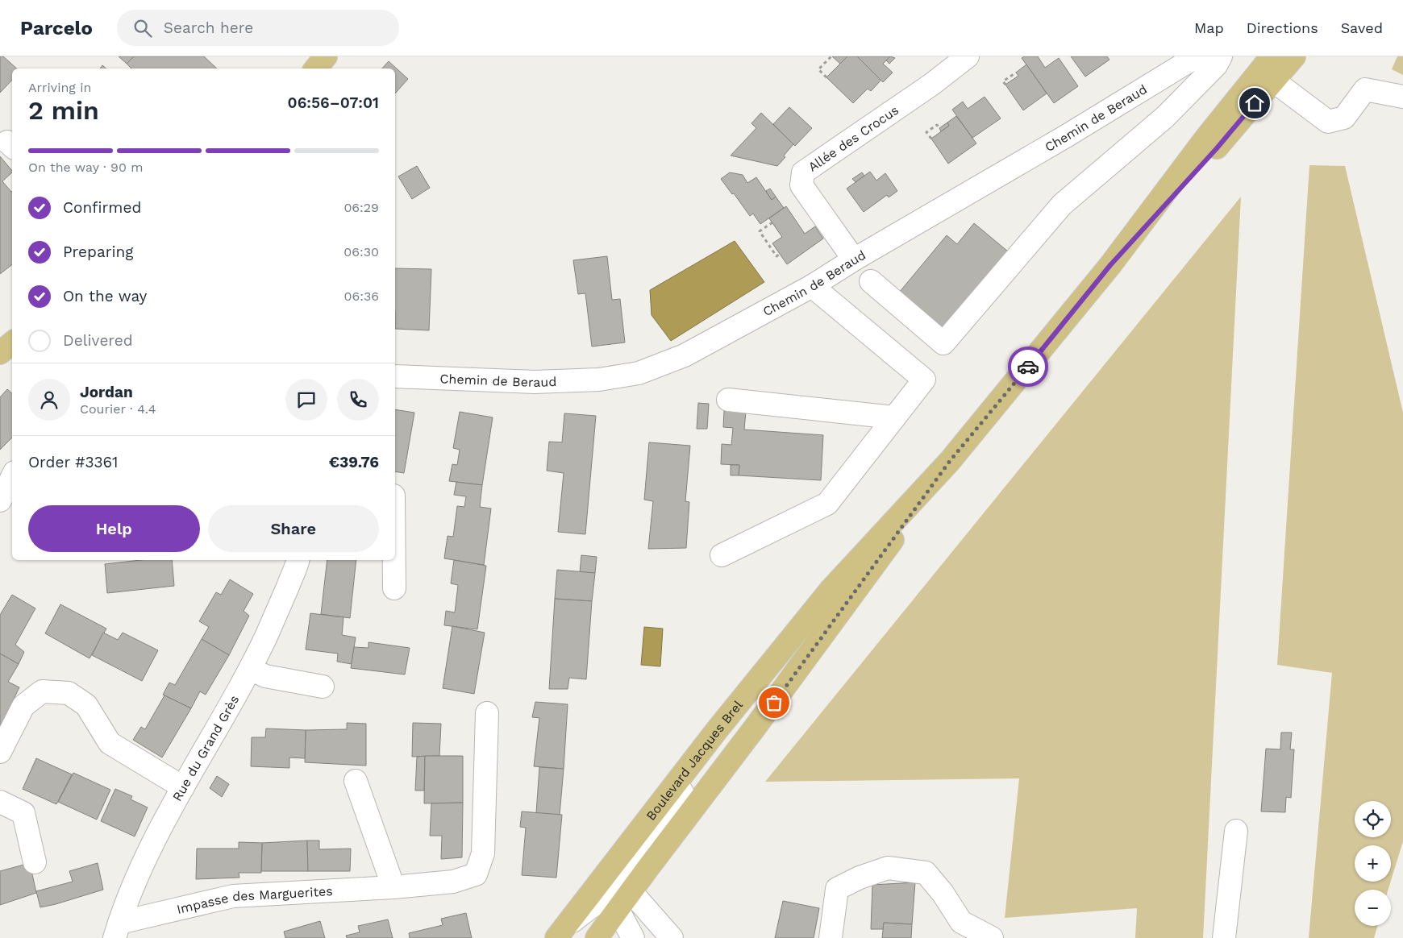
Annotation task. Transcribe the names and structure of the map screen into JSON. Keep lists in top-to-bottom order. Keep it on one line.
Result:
{"streets":{"main road":["Boulevard Jacques Brel"],"street":["Chemin de Beraud","Allée des Crocus","Rue du Grand Grès","Impasse des Marguerites"]},"crossings":[["Chemin de Beraud","Allée des Crocus"],["Rue du Grand Grès","Impasse des Marguerites"]],"page":{"header":"Parcelo","search":"Search here","nav":["Map","Directions","Saved"],"heading":["2 min","Arriving in","06:56–07:01"],"panel":["Jordan","Courier · 4.4","Order #3361","€39.76"],"bar":"On the way · 90 m","list":[["Confirmed","06:29"],["Preparing","06:30"],["On the way","06:36"],"Delivered"],"buttons":["Help","Share"],"map_buttons":["+","−"]}}
